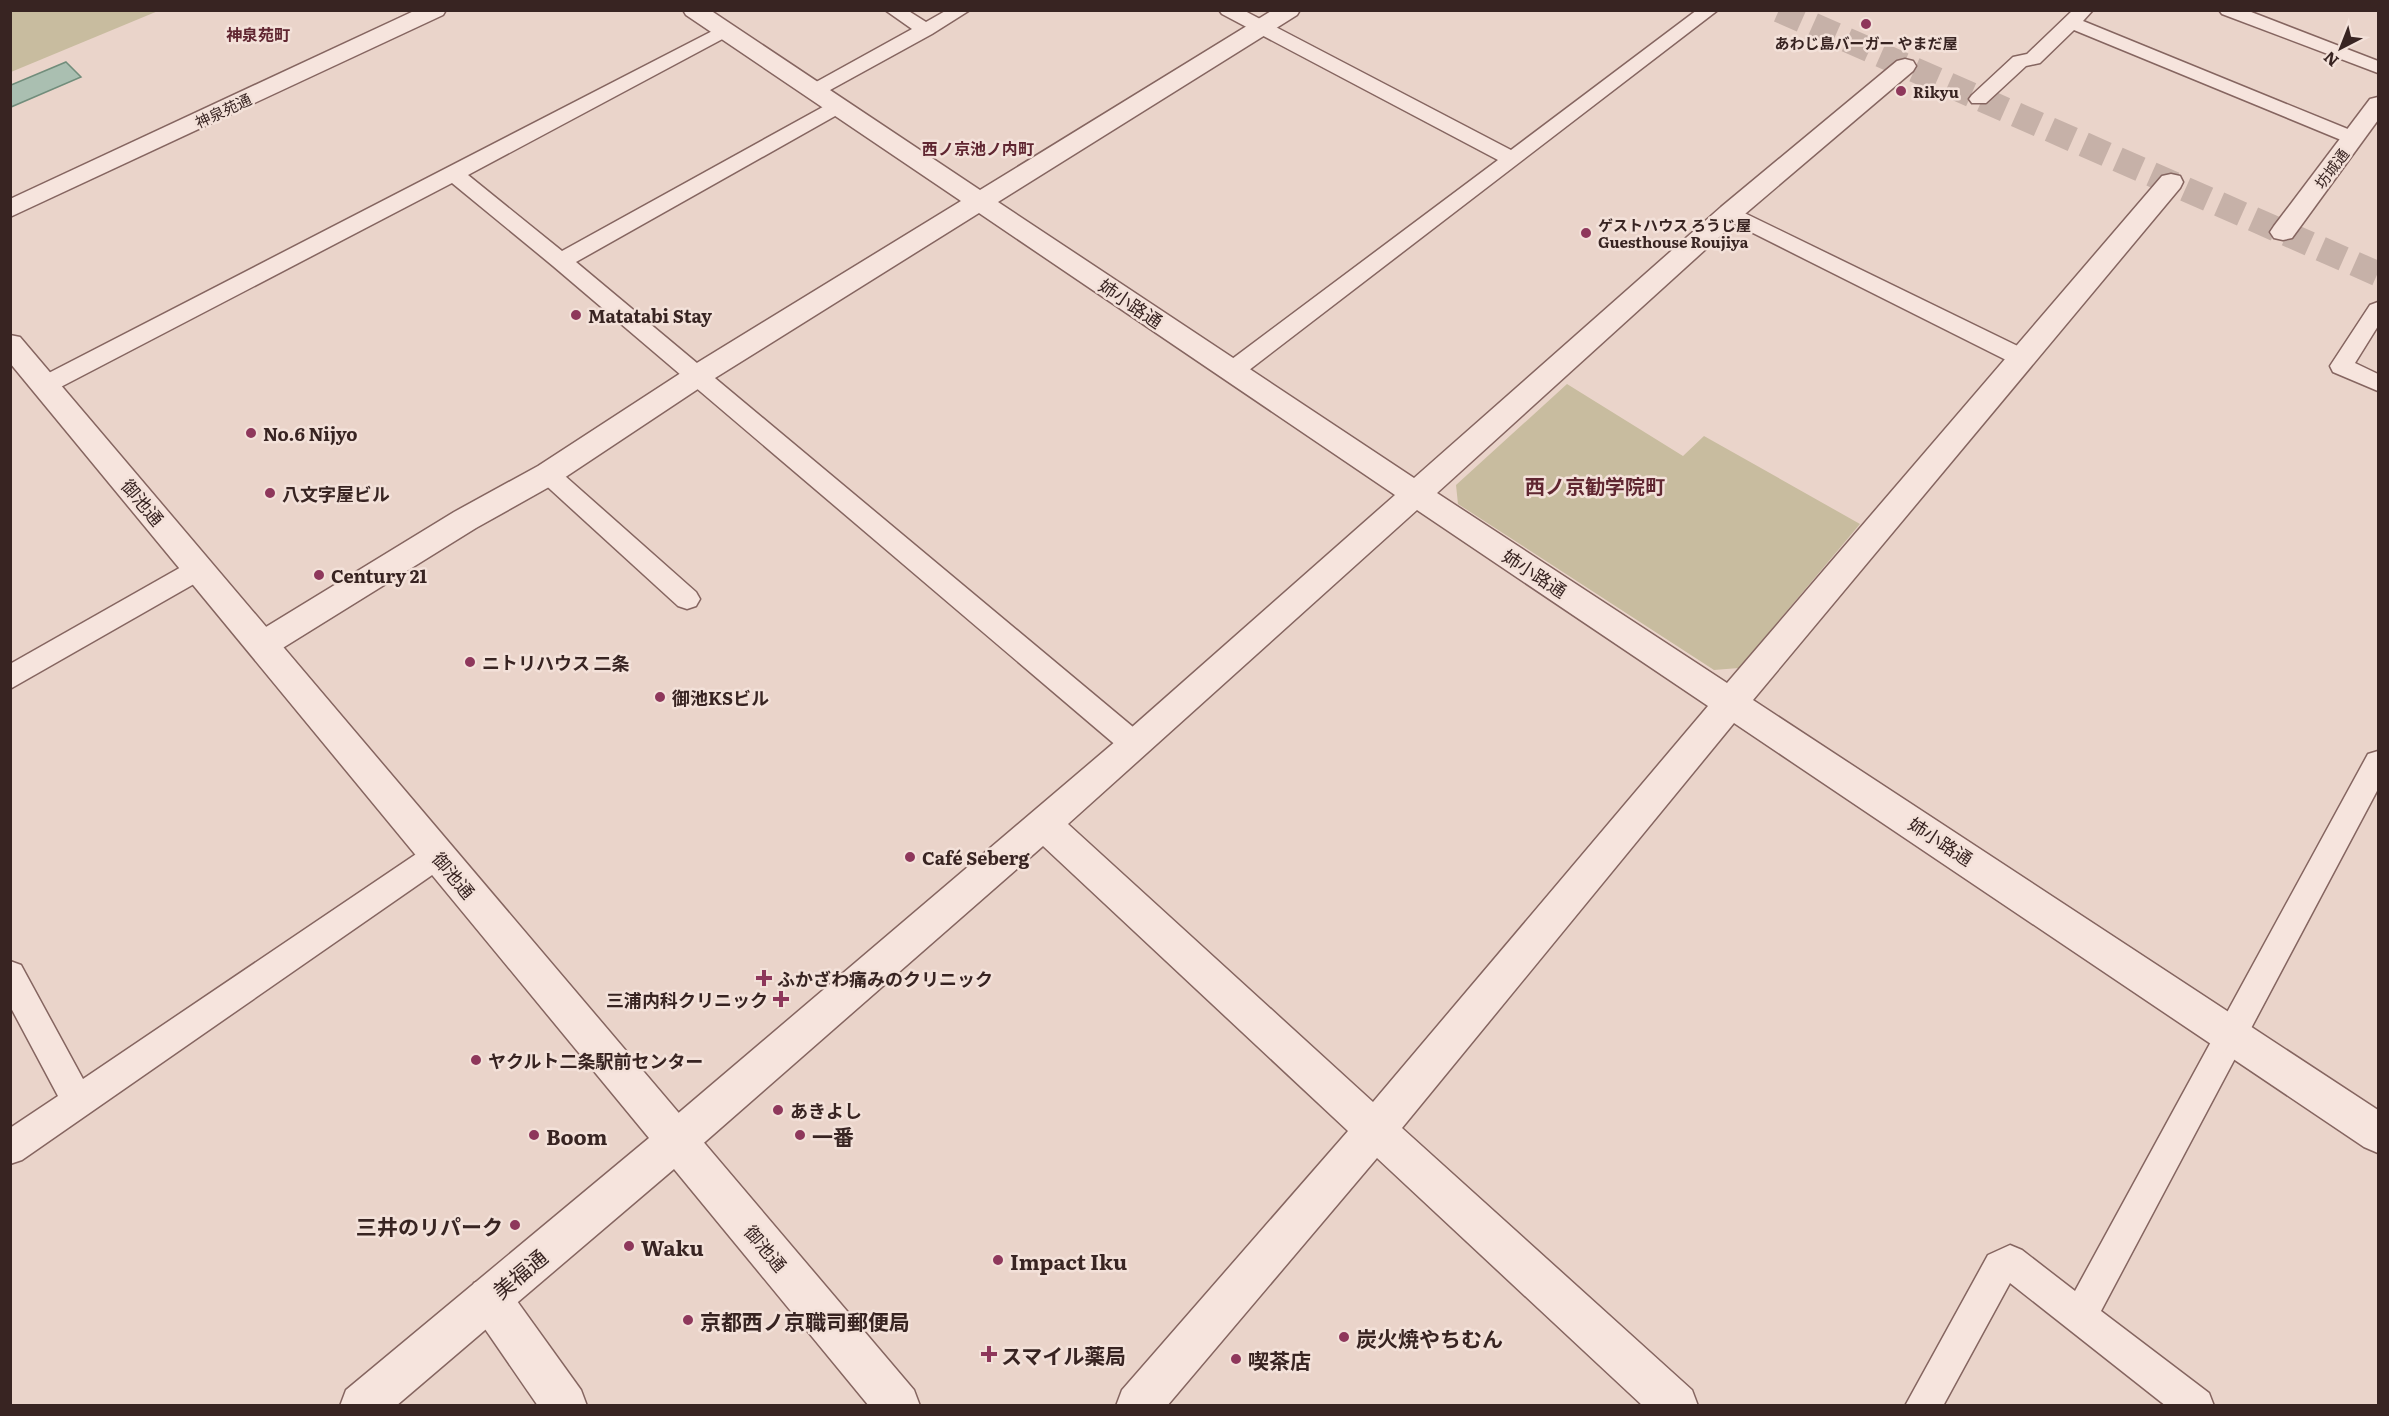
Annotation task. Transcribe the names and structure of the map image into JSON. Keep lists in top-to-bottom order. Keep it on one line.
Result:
{"streets":{"street":["神泉苑通","坊城通","姉小路通","御池通","美福通"]},"crossings":[["姉小路通","美福通"],["御池通","美福通"]],"districts":["神泉苑町","西ノ京池ノ内町","西ノ京勧学院町"],"places":{"other":["あわじ島バーガー やまだ屋","Rikyu","ゲストハウス ろうじ屋 Guesthouse Roujiya","Matatabi Stay","No.6 Nijyo","八文字屋ビル","Century 21","ニトリハウス 二条","御池KSビル","Café Seberg","ヤクルト二条駅前センター","あきよし","Boom","一番","三井のリパーク","Waku","Impact Iku","京都西ノ京職司郵便局","炭火焼やちむん","喫茶店"],"health":["ふかざわ痛みのクリニック","三浦内科クリニック","スマイル薬局"]},"north":"bottom left"}
